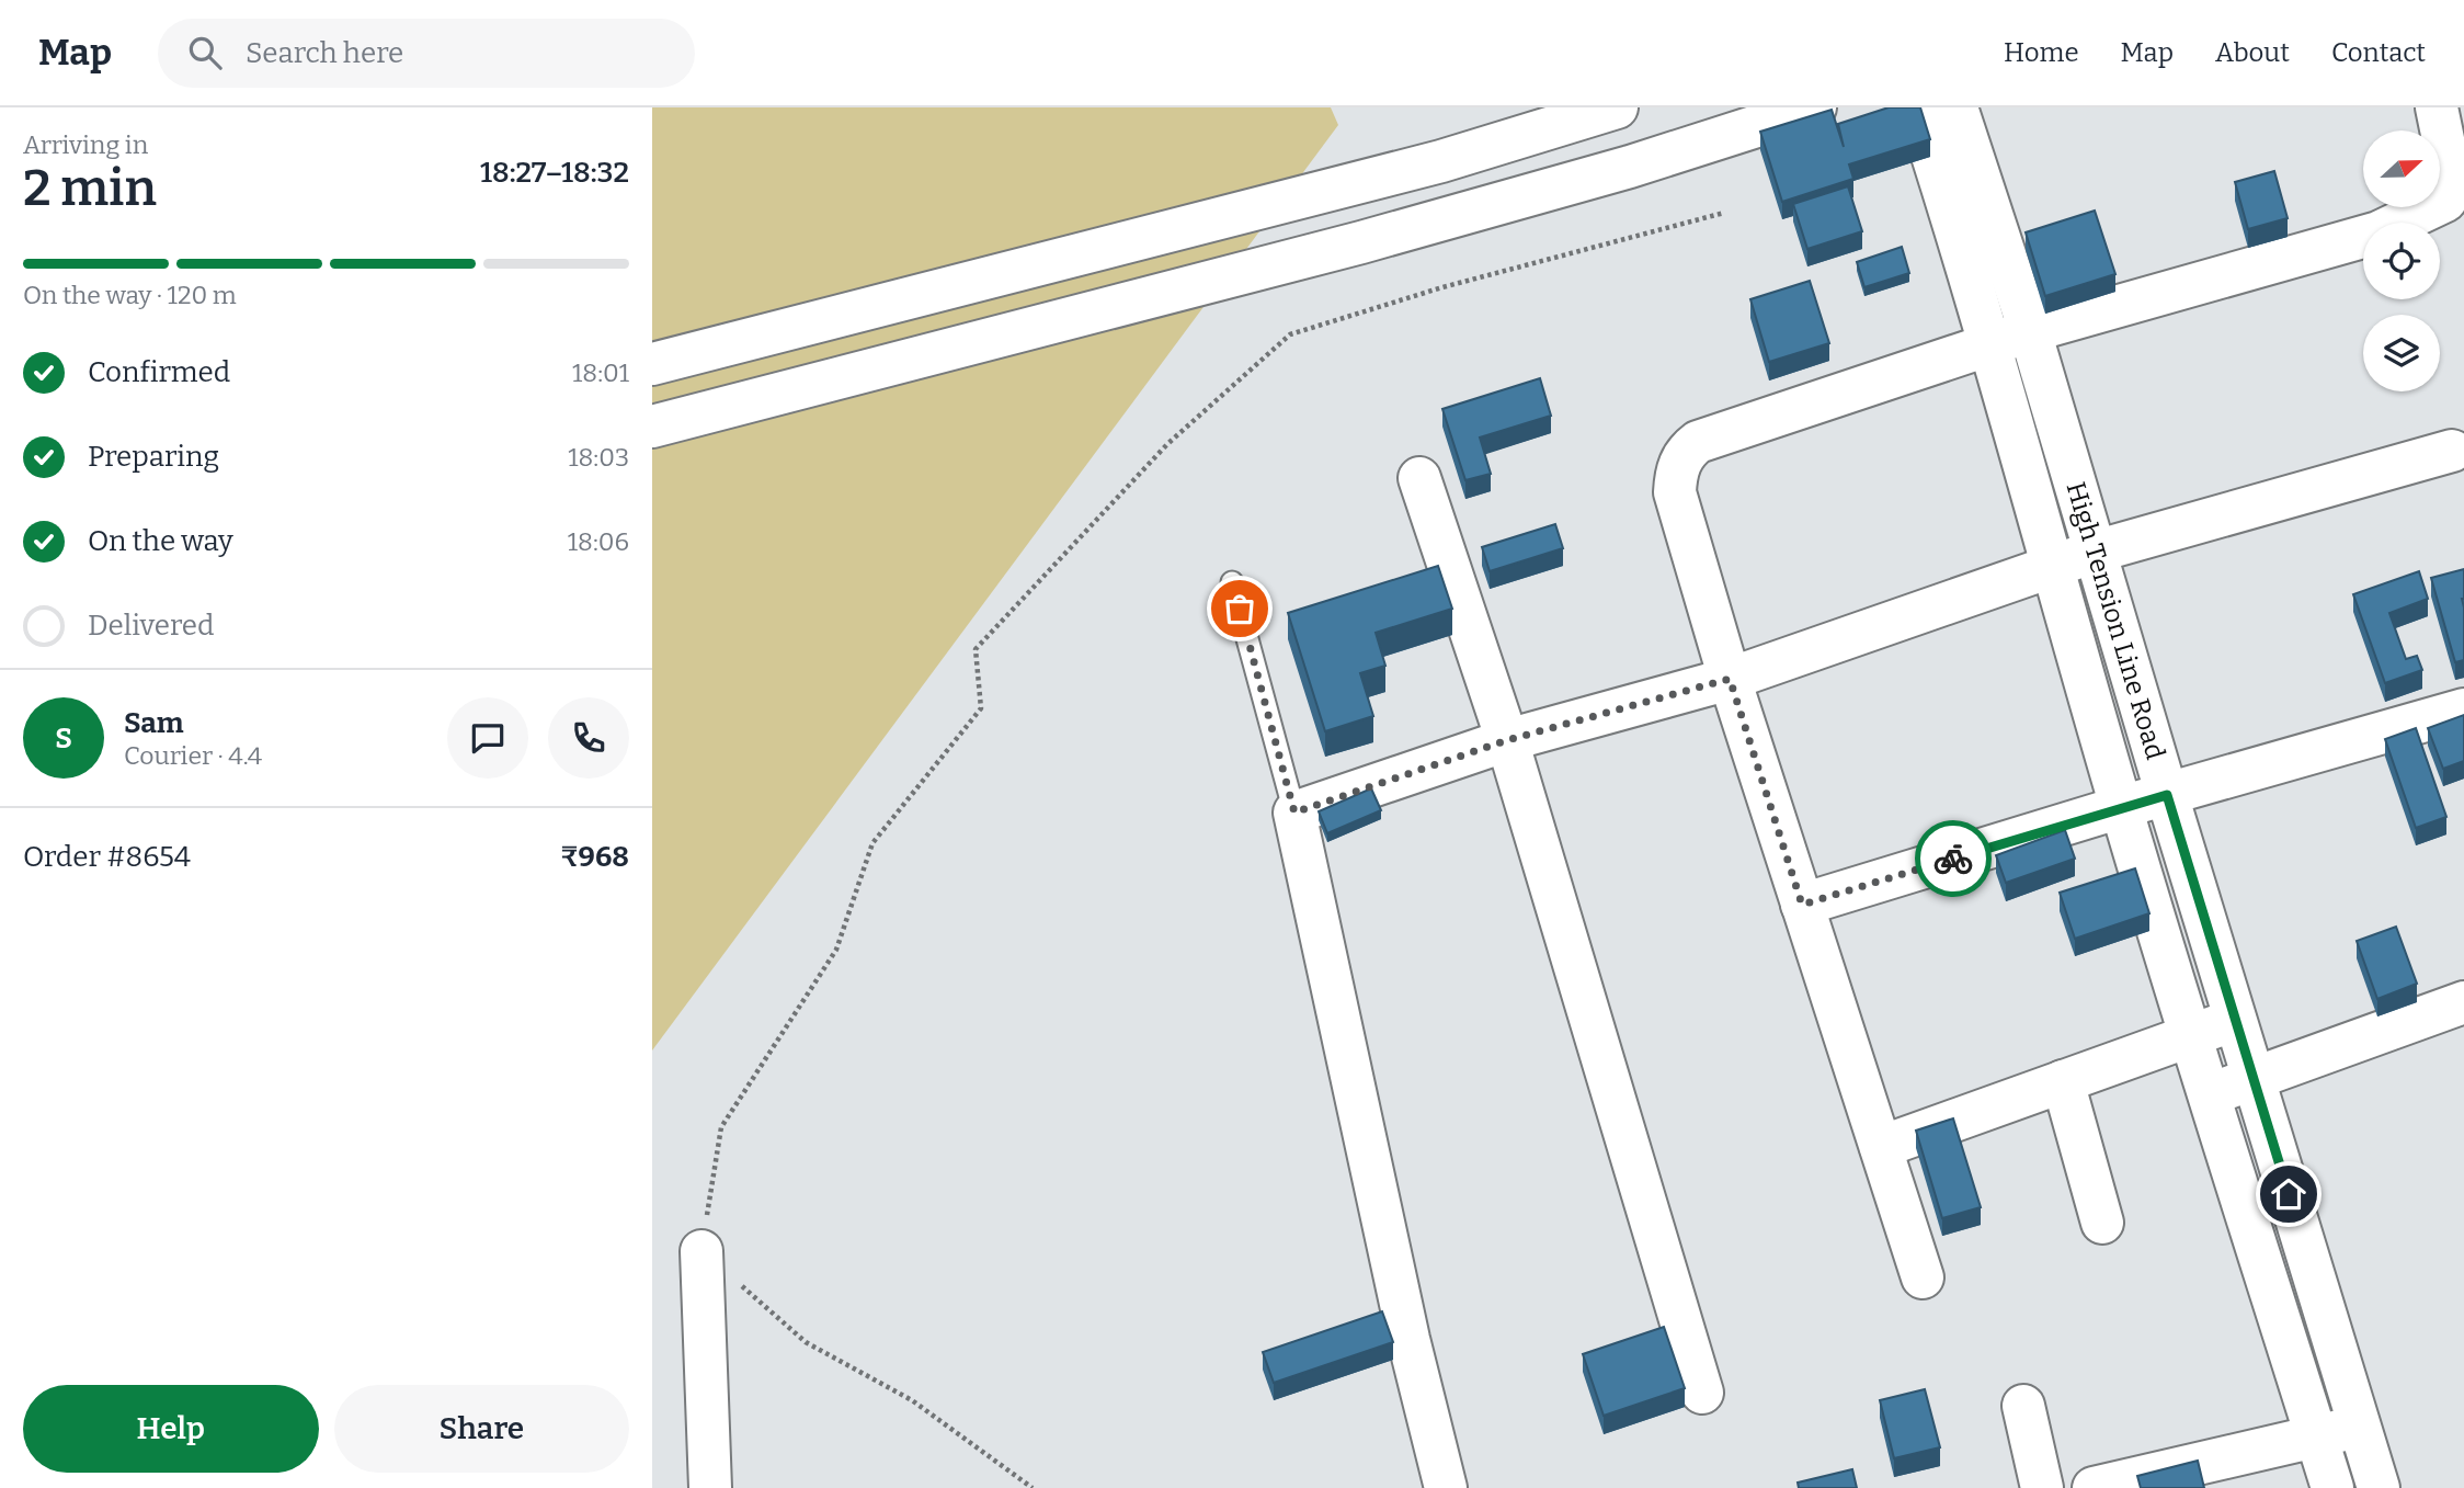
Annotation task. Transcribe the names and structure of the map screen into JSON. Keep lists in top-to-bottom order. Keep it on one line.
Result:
{"streets":{"street":["High Tension Line Road"]},"north":"right","page":{"header":"Map","search":"Search here","nav":["Home","Map","About","Contact"],"heading":["2 min","Arriving in","18:27–18:32"],"panel":["Sam","Courier · 4.4","Order #8654","₹968"],"bar":"On the way · 120 m","list":[["Confirmed","18:01"],["Preparing","18:03"],["On the way","18:06"],"Delivered"],"round":"S","buttons":["Help","Share"]}}
